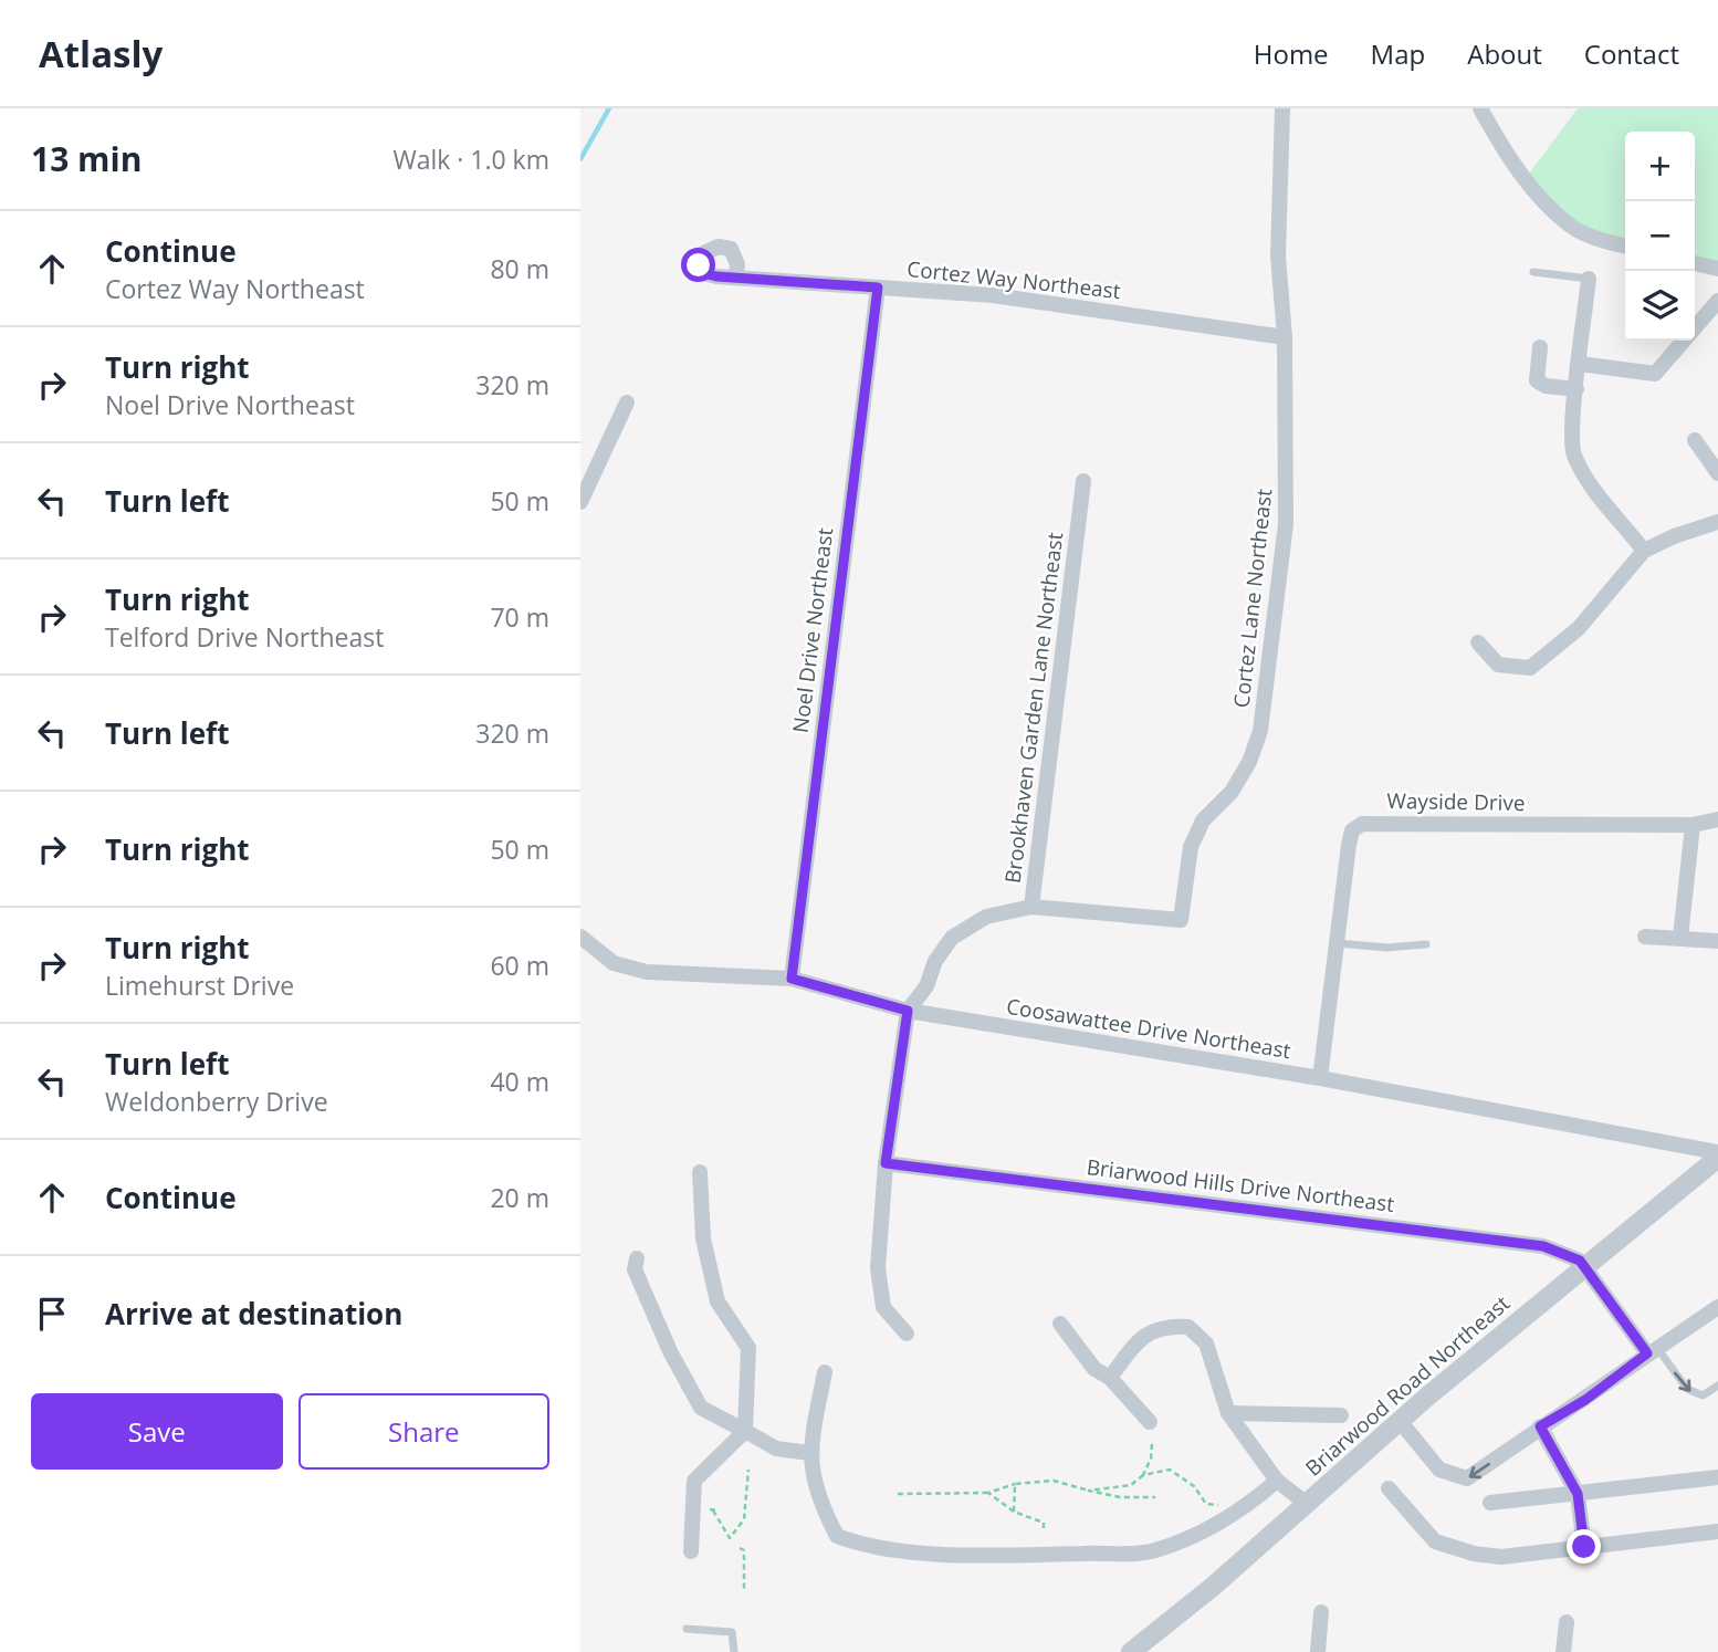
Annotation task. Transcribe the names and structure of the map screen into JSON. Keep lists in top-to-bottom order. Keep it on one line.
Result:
{"streets":{"street":["Cortez Way Northeast","Cortez Lane Northeast","Noel Drive Northeast","Brookhaven Garden Lane Northeast","Wayside Drive","Coosawattee Drive Northeast","Briarwood Hills Drive Northeast","Briarwood Road Northeast"]},"crossings":[["Cortez Way Northeast","Cortez Lane Northeast"],["Cortez Way Northeast","Noel Drive Northeast"],["Cortez Lane Northeast","Brookhaven Garden Lane Northeast"],["Noel Drive Northeast","Coosawattee Drive Northeast"],["Brookhaven Garden Lane Northeast","Coosawattee Drive Northeast"],["Wayside Drive","Coosawattee Drive Northeast"],["Briarwood Hills Drive Northeast","Briarwood Road Northeast"]],"page":{"header":"Atlasly","nav":["Home","Map","About","Contact"],"heading":["13 min","Walk · 1.0 km"],"map_buttons":["+","−"],"list":[["Continue","Cortez Way Northeast","80 m"],["Turn right","Noel Drive Northeast","320 m"],["Turn left","50 m"],["Turn right","Telford Drive Northeast","70 m"],["Turn left","320 m"],["Turn right","50 m"],["Turn right","Limehurst Drive","60 m"],["Turn left","Weldonberry Drive","40 m"],["Continue","20 m"],"Arrive at destination"],"buttons":["Save","Share"]}}
